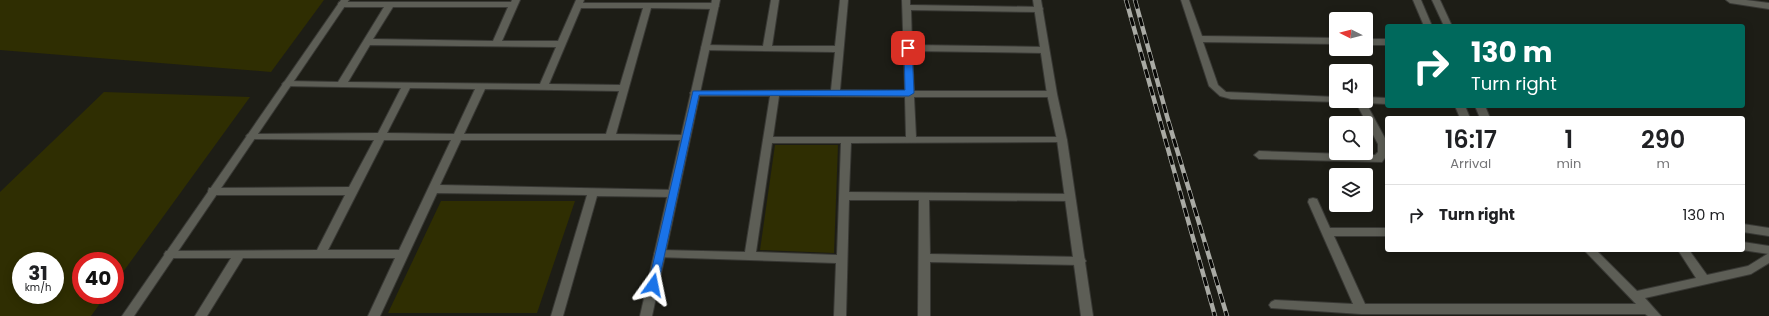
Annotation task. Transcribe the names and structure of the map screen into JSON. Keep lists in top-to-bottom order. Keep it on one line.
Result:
{"north":"left","page":{"turn":["130 m","Turn right"],"eta":["16:17","Arrival","1","min","290","m"],"list":[{"name":"Turn right","value":"130 m"}],"speed":"31 km/h","limit":"40"}}
